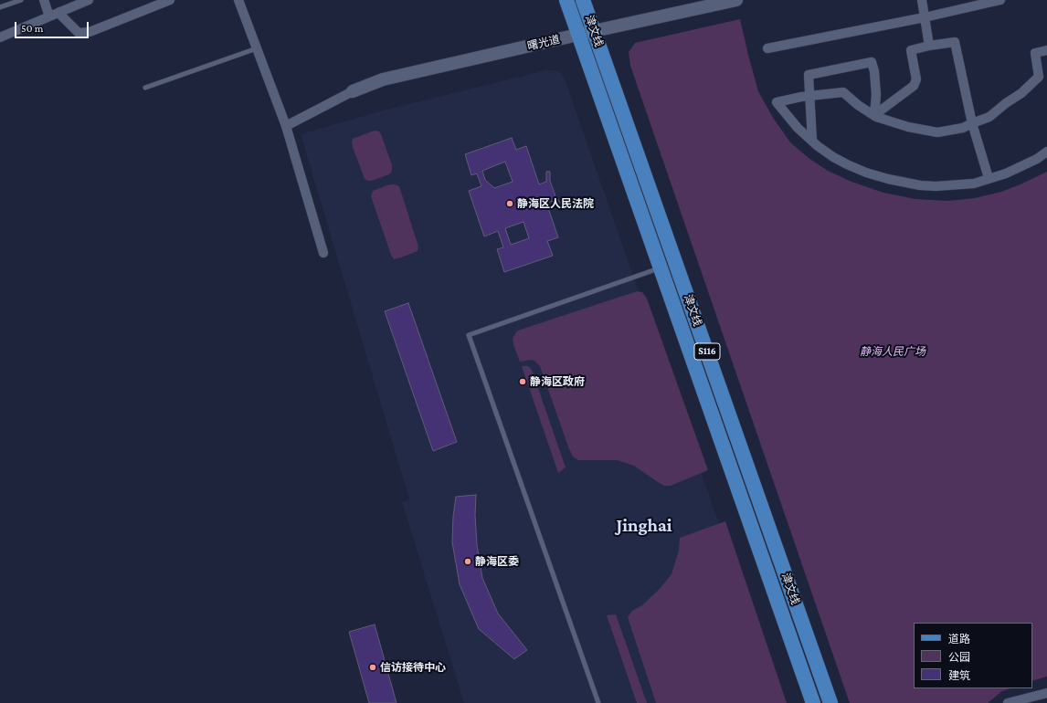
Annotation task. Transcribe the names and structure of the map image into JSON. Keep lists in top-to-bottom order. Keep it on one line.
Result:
{"streets":{"main road":["津文线","S116"],"street":["曙光道"]},"crossings":[["津文线","曙光道"]],"districts":["Jinghai"],"parks":["静海人民广场"],"places":["静海区人民法院","静海区政府","静海区委","信访接待中心"],"legend":["道路","公园","建筑"],"scale_bar":"50 m"}
